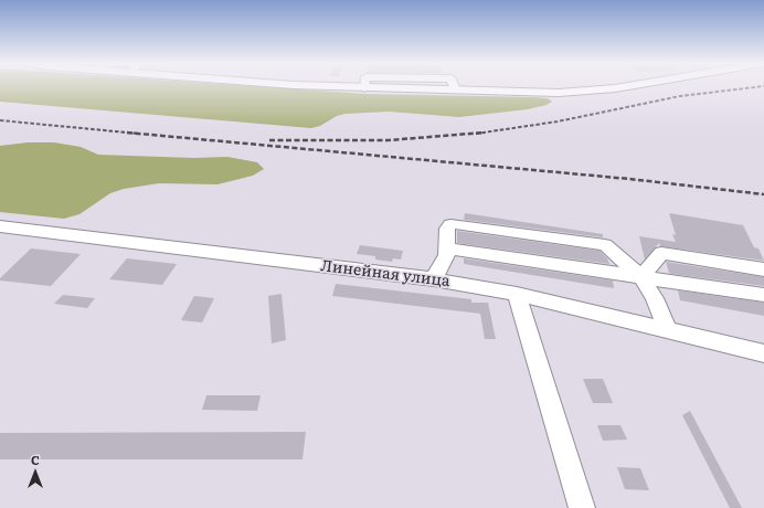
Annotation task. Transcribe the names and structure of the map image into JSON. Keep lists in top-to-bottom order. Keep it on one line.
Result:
{"streets":{"street":["Линейная улица"]},"north":"top"}
